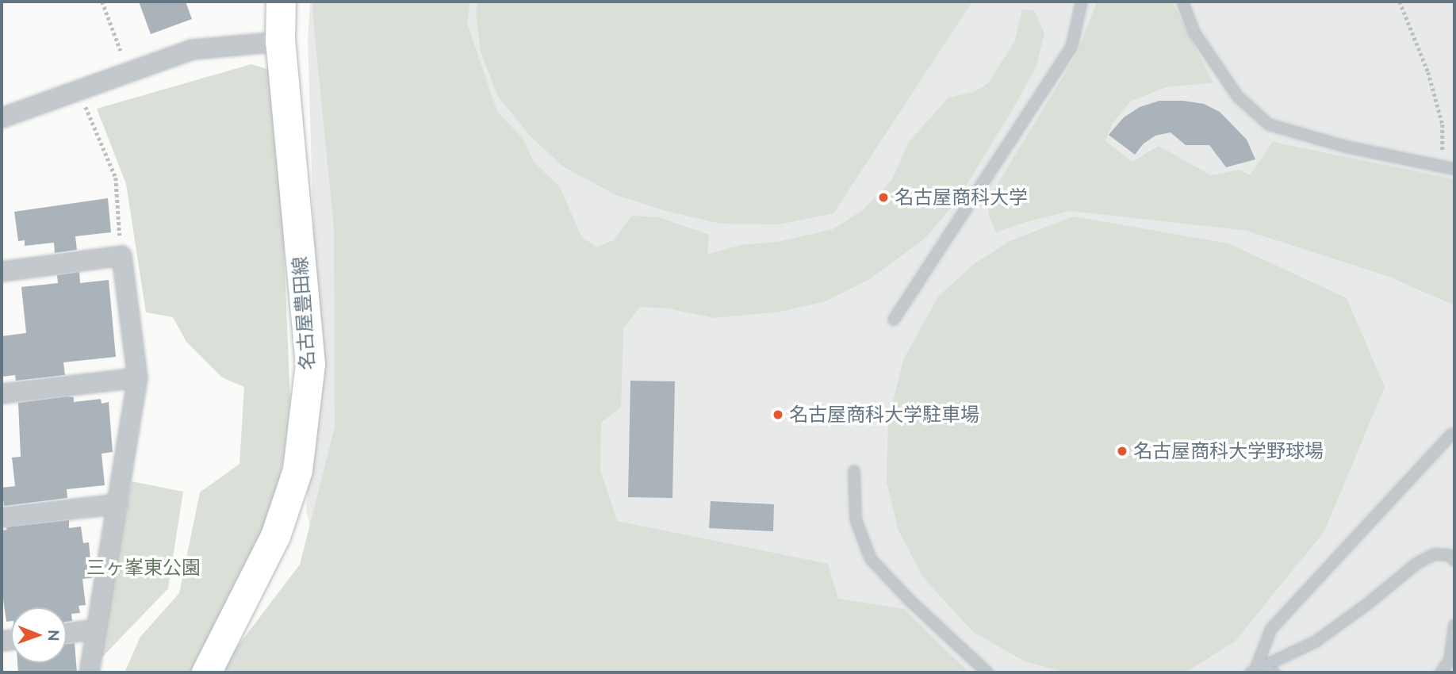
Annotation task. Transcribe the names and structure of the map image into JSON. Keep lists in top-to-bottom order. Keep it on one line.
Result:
{"streets":{"main road":["名古屋豊田線"]},"parks":["三ヶ峯東公園"],"places":["名古屋商科大学","名古屋商科大学駐車場","名古屋商科大学野球場"],"north":"right"}
